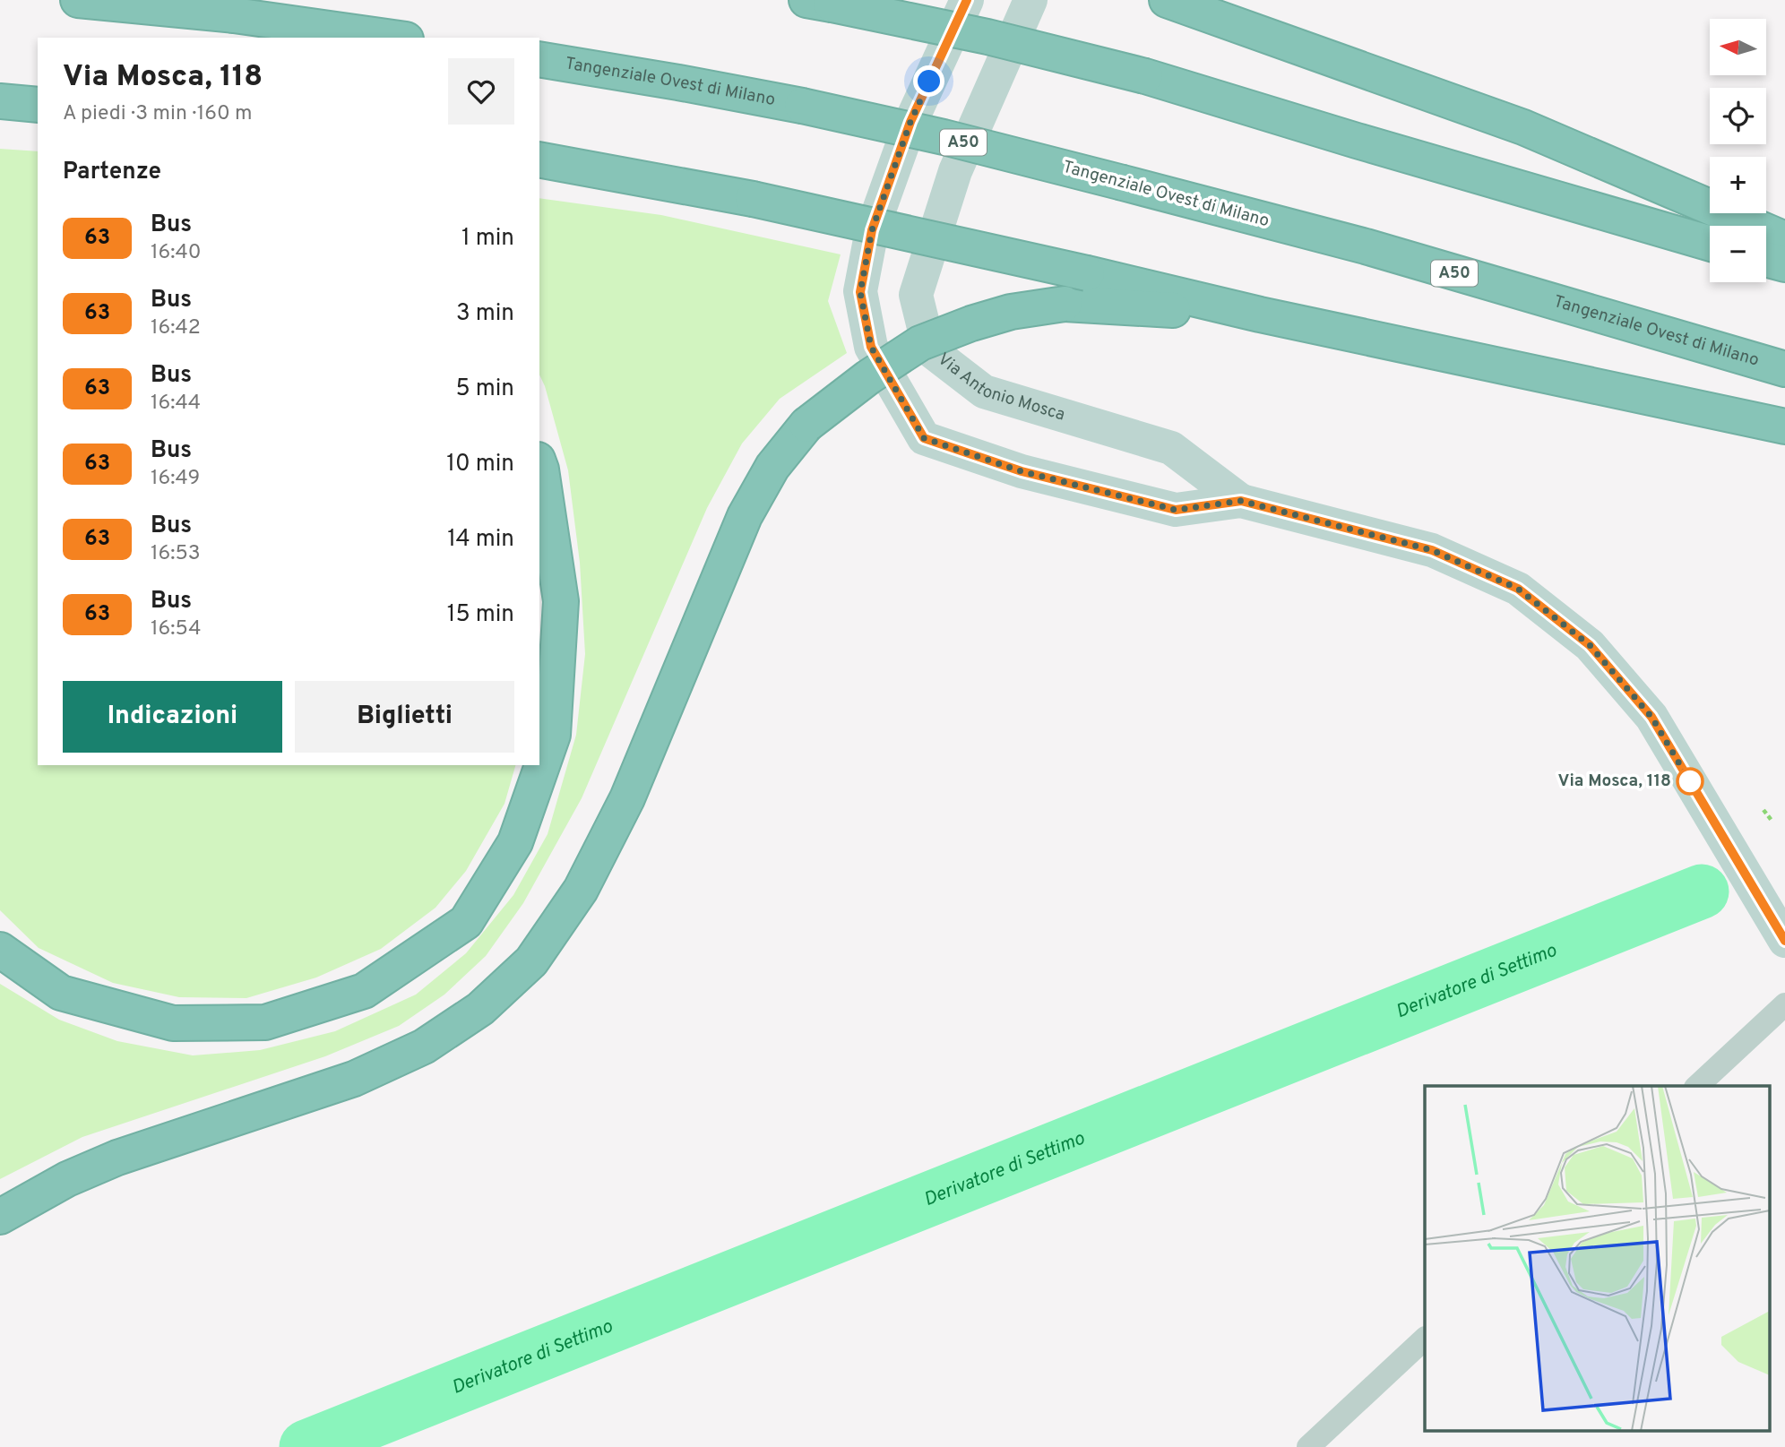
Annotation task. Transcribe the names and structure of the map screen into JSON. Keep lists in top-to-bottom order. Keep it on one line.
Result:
{"streets":{"highway":["Tangenziale Ovest di Milano","A50"],"street":["Via Antonio Mosca"]},"water":["Derivatore di Settimo"],"places":["Via Mosca, 118"],"lines":["bus line 63"],"north":"left","page":{"map_buttons":["+","−"],"heading":[["Via Mosca, 118","A piedi · 3 min · 160 m"],"Partenze"],"list":[{"mark":"63","name":"Bus","note":"16:40","value":"1 min"},{"mark":"63","name":"Bus","note":"16:42","value":"3 min"},{"mark":"63","name":"Bus","note":"16:44","value":"5 min"},{"mark":"63","name":"Bus","note":"16:49","value":"10 min"},{"mark":"63","name":"Bus","note":"16:53","value":"14 min"},{"mark":"63","name":"Bus","note":"16:54","value":"15 min"}],"buttons":["Indicazioni","Biglietti"]}}
